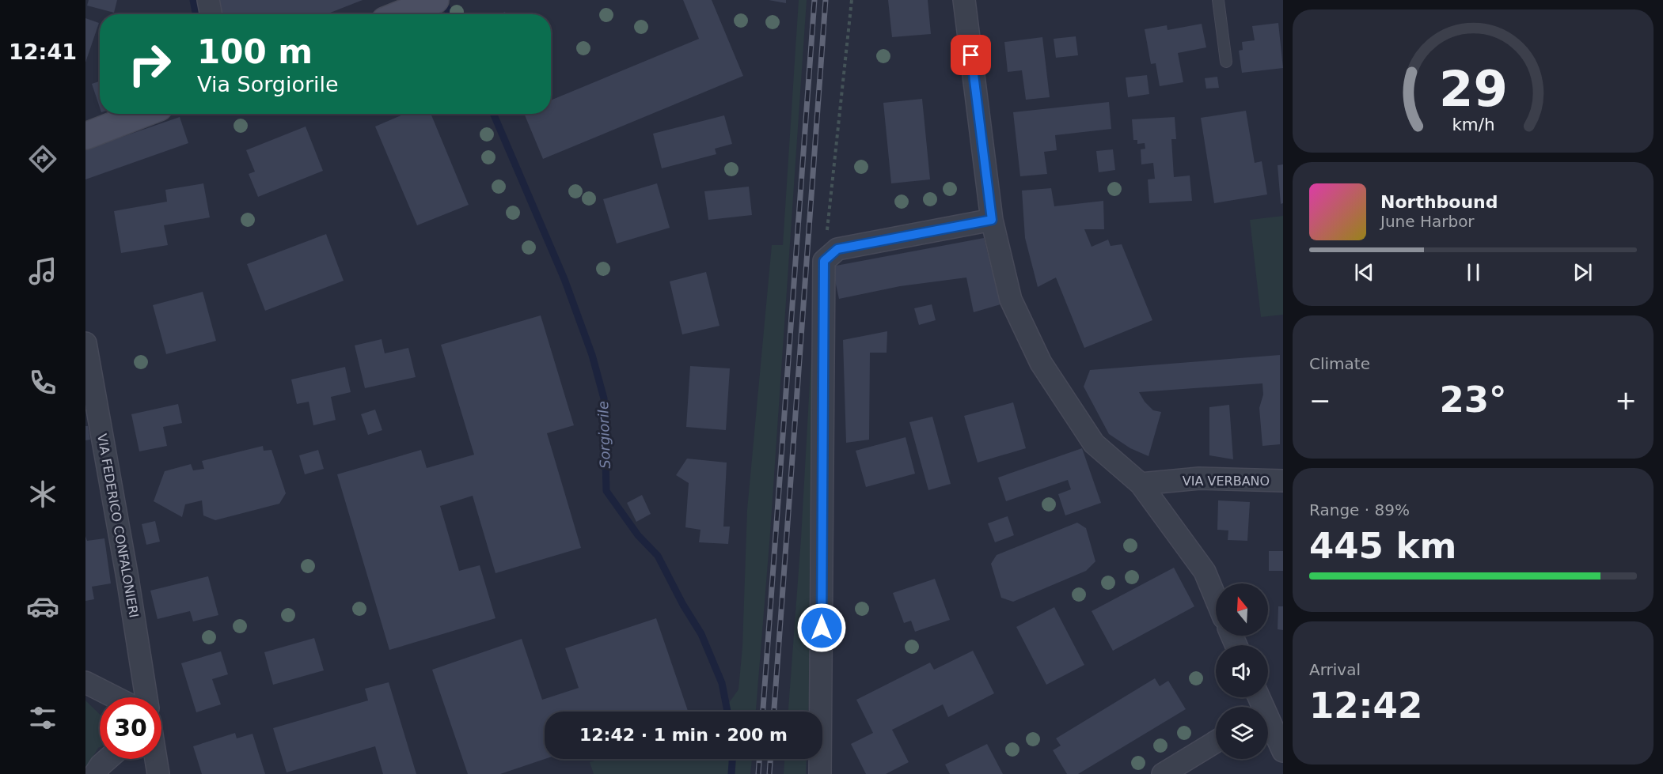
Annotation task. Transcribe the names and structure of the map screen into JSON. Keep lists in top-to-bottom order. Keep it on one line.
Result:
{"streets":{"street":["VIA VERBANO","VIA FEDERICO CONFALONIERI"]},"water":["Sorgiorile"],"north":"top","page":{"tabs":"12:41","turn":["100 m","Via Sorgiorile"],"song":["Northbound","June Harbor"],"tile":["Climate",["Range · 89%","445 km"],["Arrival","12:42"]],"heat":["−","23°","+"],"limit":"30","trip":"12:42 · 1 min · 200 m","gauge":["29","km/h"]}}
